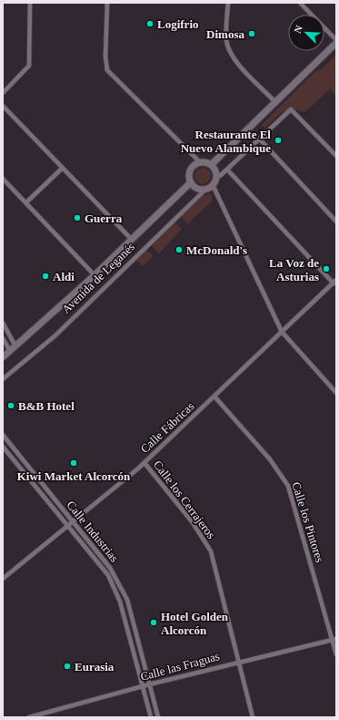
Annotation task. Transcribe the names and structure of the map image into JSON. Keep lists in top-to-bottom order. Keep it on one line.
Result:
{"streets":{"street":["Avenida de Leganés","Calle Fábricas","Calle los Cerrajeros","Calle los Pintores","Calle Industrias","Calle las Fraguas"]},"crossings":[["Calle Fábricas","Calle los Cerrajeros"],["Calle Fábricas","Calle los Pintores"],["Calle Fábricas","Calle Industrias"],["Calle los Cerrajeros","Calle las Fraguas"],["Calle los Pintores","Calle las Fraguas"],["Calle Industrias","Calle las Fraguas"]],"places":["Logifrio","Dimosa","Restaurante El Nuevo Alambique","Guerra","McDonald's","La Voz de Asturias","Aldi","B&B Hotel","Kiwi Market Alcorcón","Hotel Golden Alcorcón","Eurasia"],"north":"top left"}
